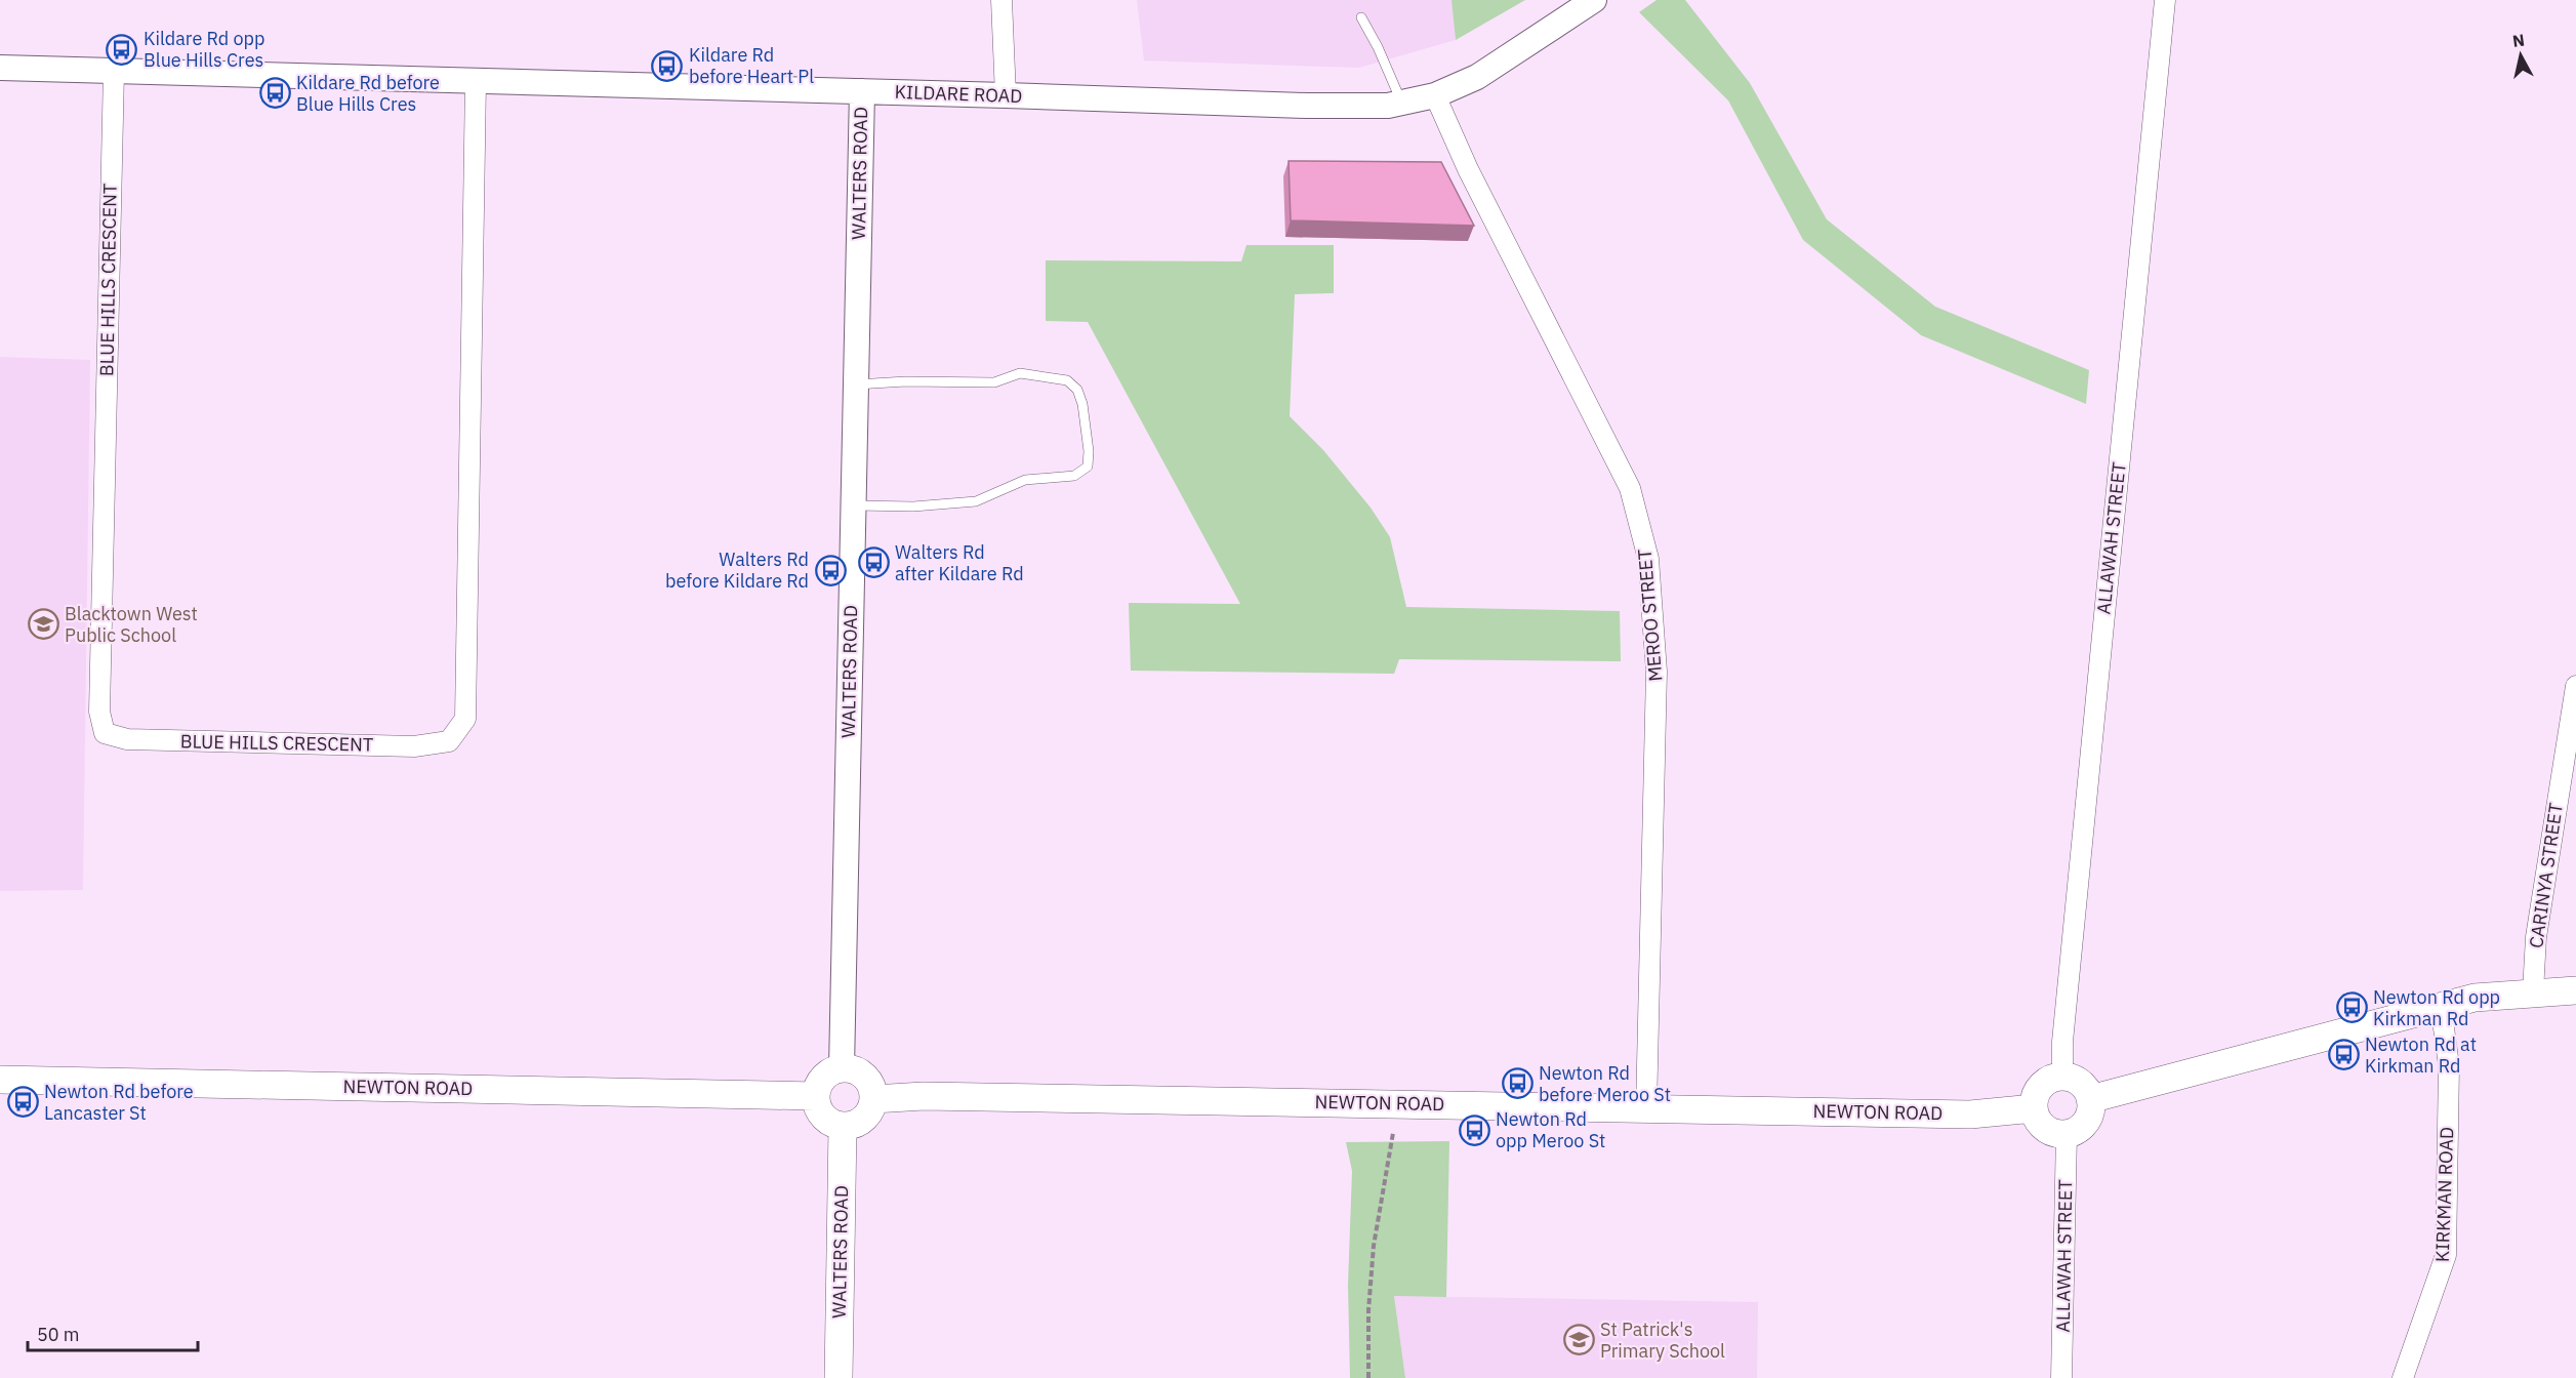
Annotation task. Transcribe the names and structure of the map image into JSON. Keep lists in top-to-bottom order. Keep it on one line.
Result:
{"streets":{"main road":["WALTERS ROAD","NEWTON ROAD"],"street":["KILDARE ROAD","BLUE HILLS CRESCENT","ALLAWAH STREET","MEROO STREET","CARINYA STREET","KIRKMAN ROAD"]},"crossings":[["KILDARE ROAD","WALTERS ROAD"],["KILDARE ROAD","BLUE HILLS CRESCENT"],["KILDARE ROAD","MEROO STREET"],["WALTERS ROAD","NEWTON ROAD"],["ALLAWAH STREET","NEWTON ROAD"],["MEROO STREET","NEWTON ROAD"]],"places":{"bus stop":["Kildare Rd opp Blue Hills Cres","Kildare Rd before Heart Pl","Kildare Rd before Blue Hills Cres","Walters Rd after Kildare Rd","Walters Rd before Kildare Rd","Newton Rd opp Kirkman Rd","Newton Rd at Kirkman Rd","Newton Rd before Meroo St","Newton Rd before Lancaster St","Newton Rd opp Meroo St"],"school or university":["Blacktown West Public School","St Patrick's Primary School"]},"scale_bar":"50 m","north":"top"}
